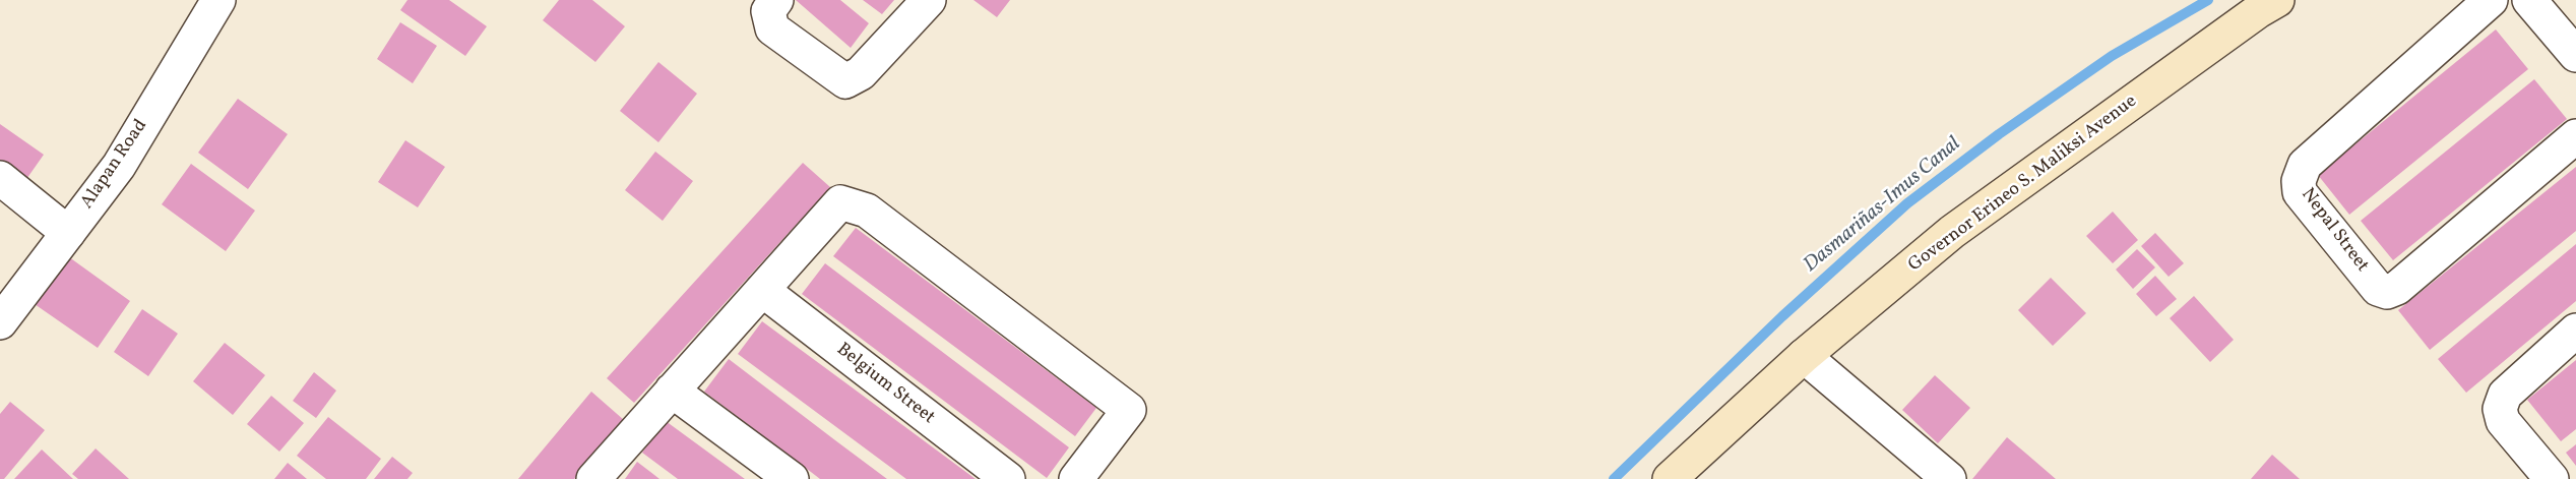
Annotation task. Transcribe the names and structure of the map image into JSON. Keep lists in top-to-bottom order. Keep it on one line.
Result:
{"streets":{"main road":["Governor Erineo S. Maliksi Avenue"],"street":["Alapan Road","Nepal Street","Belgium Street"]},"water":["Dasmariñas-Imus Canal"]}
